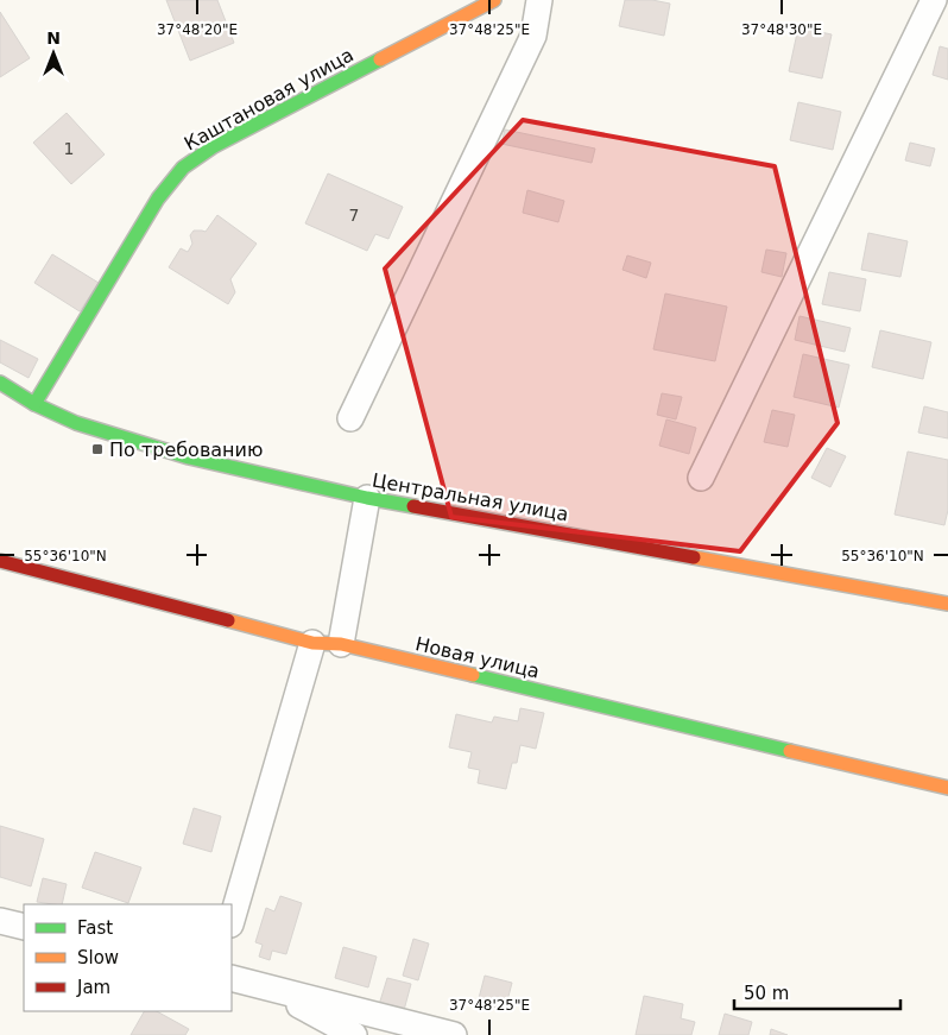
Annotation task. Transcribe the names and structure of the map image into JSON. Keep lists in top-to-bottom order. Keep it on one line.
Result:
{"streets":{"street":["Каштановая улица","Центральная улица","Новая улица"]},"crossings":[["Каштановая улица","Центральная улица"]],"places":{"transit":["По требованию"]},"house_numbers":["1","7"],"legend":["Fast","Slow","Jam"],"scale_bar":"50 m","north":"top","coordinates":["37°48'20\"E","37°48'25\"E","37°48'30\"E","55°36'10\"N"]}
